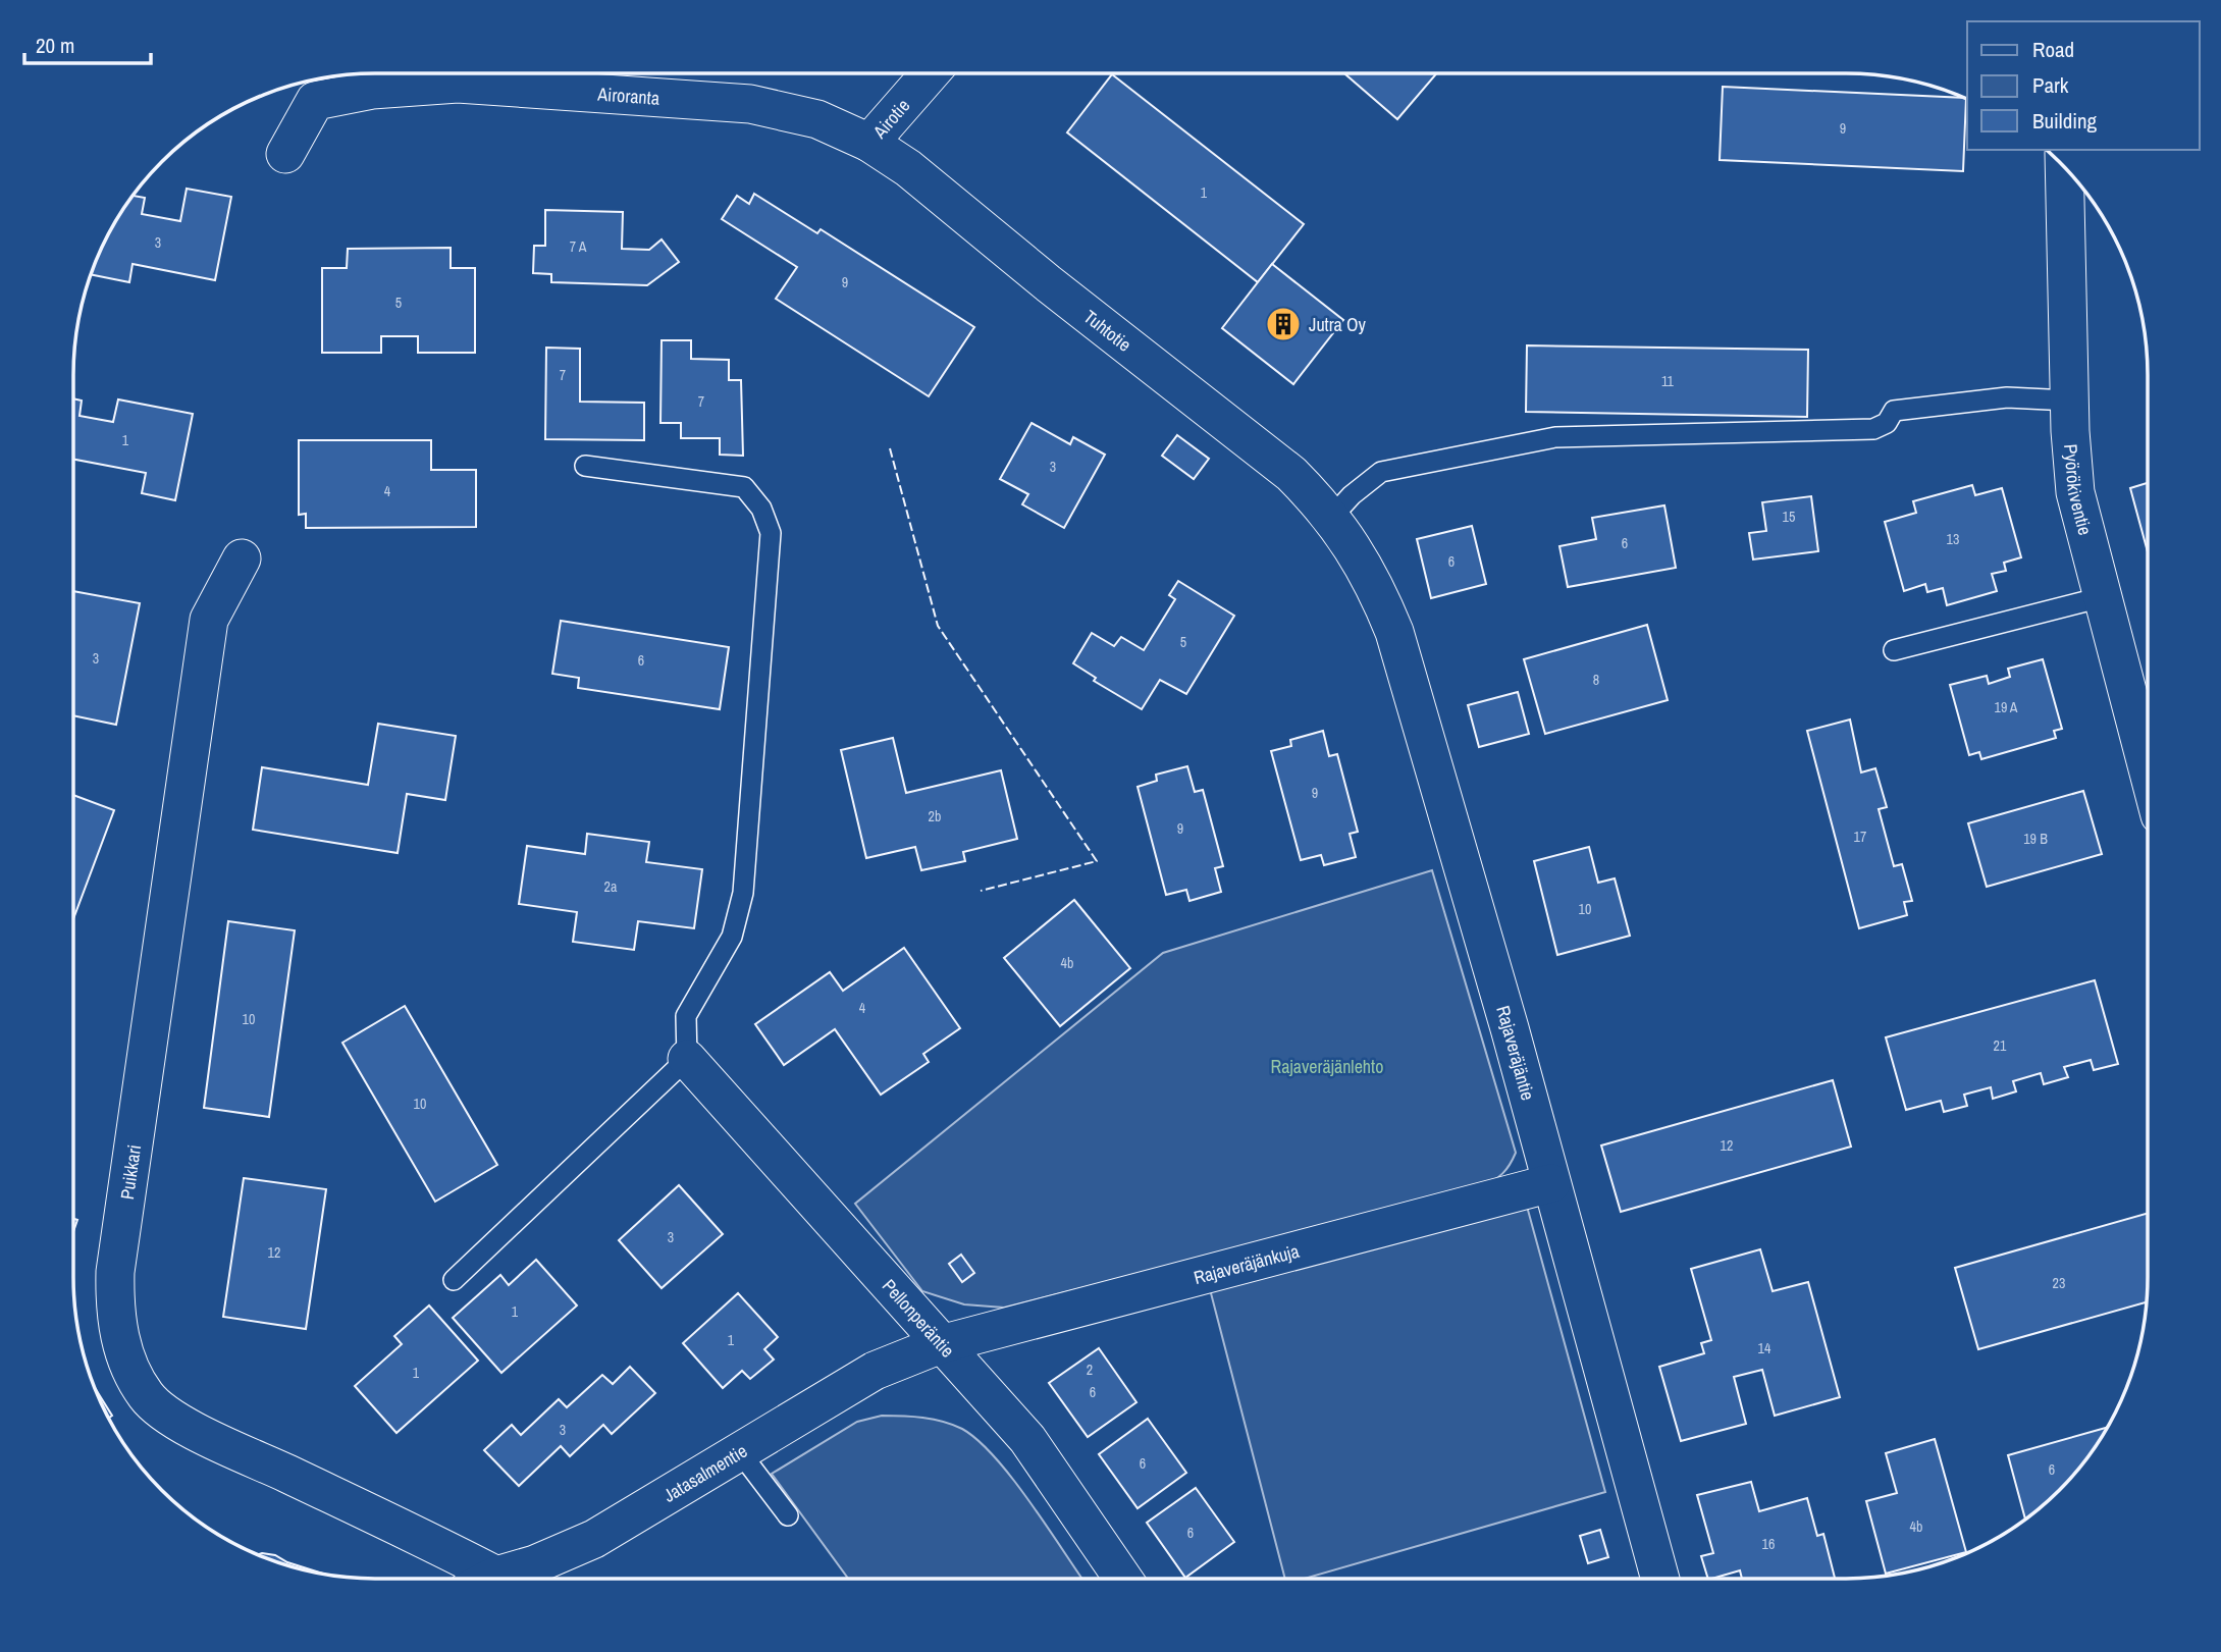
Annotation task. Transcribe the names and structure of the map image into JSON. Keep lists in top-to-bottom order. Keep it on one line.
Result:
{"streets":{"street":["Airoranta","Airotie","Tuhtotie","Pyörökiventie","Rajaveräjäntie","Puikkari","Rajaveräjänkuja","Pellonperäntie","Jatasalmentie"]},"crossings":[["Airoranta","Airotie"],["Airoranta","Tuhtotie"],["Airotie","Tuhtotie"],["Tuhtotie","Rajaveräjäntie"],["Rajaveräjäntie","Rajaveräjänkuja"],["Rajaveräjänkuja","Pellonperäntie"],["Rajaveräjänkuja","Jatasalmentie"],["Pellonperäntie","Jatasalmentie"]],"parks":["Rajaveräjänlehto"],"places":{"building":["Jutra Oy"]},"house_numbers":["9","1","3","7 A","9","5","7","11","7","1","3","4","15","13","6","6","5","3","6","8","19 A","9","2b","9","17","19 B","2a","10","4b","4","10","21","10","12","3","12","23","1","1","14","2","1","6","3","6","6","4b","6","16"],"legend":["Road","Park","Building"],"scale_bar":"20 m"}
